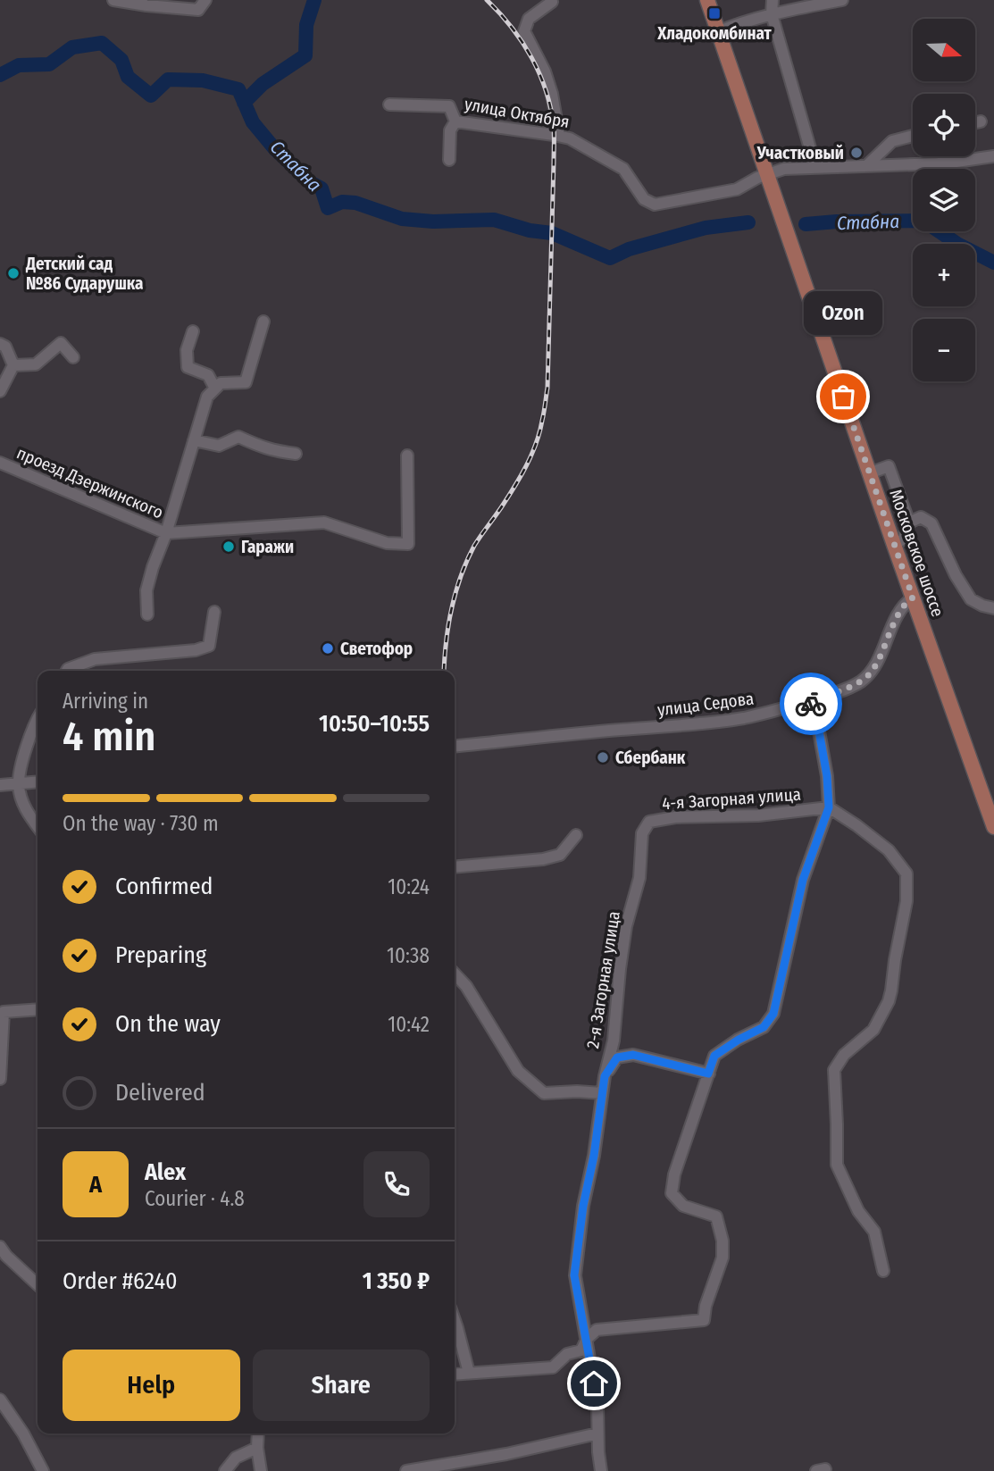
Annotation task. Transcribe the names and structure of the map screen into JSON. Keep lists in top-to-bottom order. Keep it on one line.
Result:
{"streets":{"main road":["Московское шоссе"],"street":["улица Октября","проезд Дзержинского","улица Седова","4-я Загорная улица","2-я Загорная улица"]},"crossings":[["улица Октября","Московское шоссе"],["Московское шоссе","улица Седова"],["4-я Загорная улица","2-я Загорная улица"]],"water":["Стабна"],"places":{"transit":["Хладокомбинат"],"other":["Участковый","Детский сад №86 Сударушка","Ozon","Гаражи","Светофор","Сбербанк"]},"north":"right","page":{"map_buttons":["+","−"],"bubble":"Ozon","heading":["4 min","Arriving in","10:50–10:55"],"panel":["Alex","Courier · 4.8","Order #6240","1 350 ₽"],"bar":"On the way · 730 m","list":[["Confirmed","10:24"],["Preparing","10:38"],["On the way","10:42"],"Delivered"],"round":"A","buttons":["Help","Share"]}}
